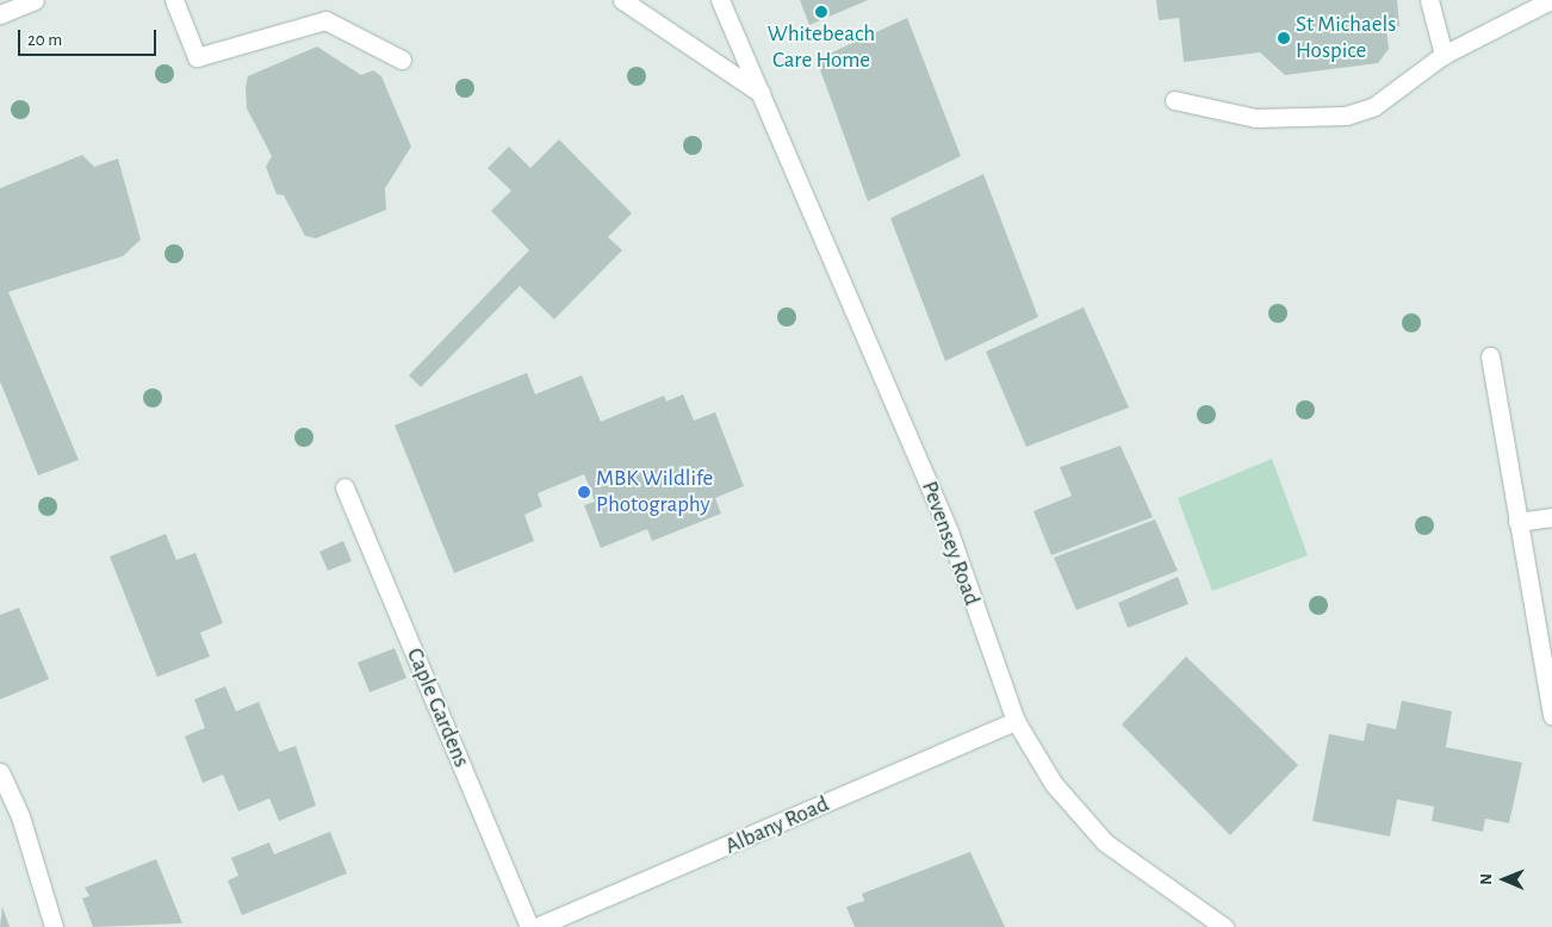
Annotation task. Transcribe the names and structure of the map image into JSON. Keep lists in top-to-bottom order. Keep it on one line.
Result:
{"streets":{"street":["Pevensey Road","Caple Gardens","Albany Road"]},"crossings":[["Pevensey Road","Albany Road"]],"places":["Whitebeach Care Home","St Michaels Hospice","MBK Wildlife Photography"],"scale_bar":"20 m","north":"left"}
